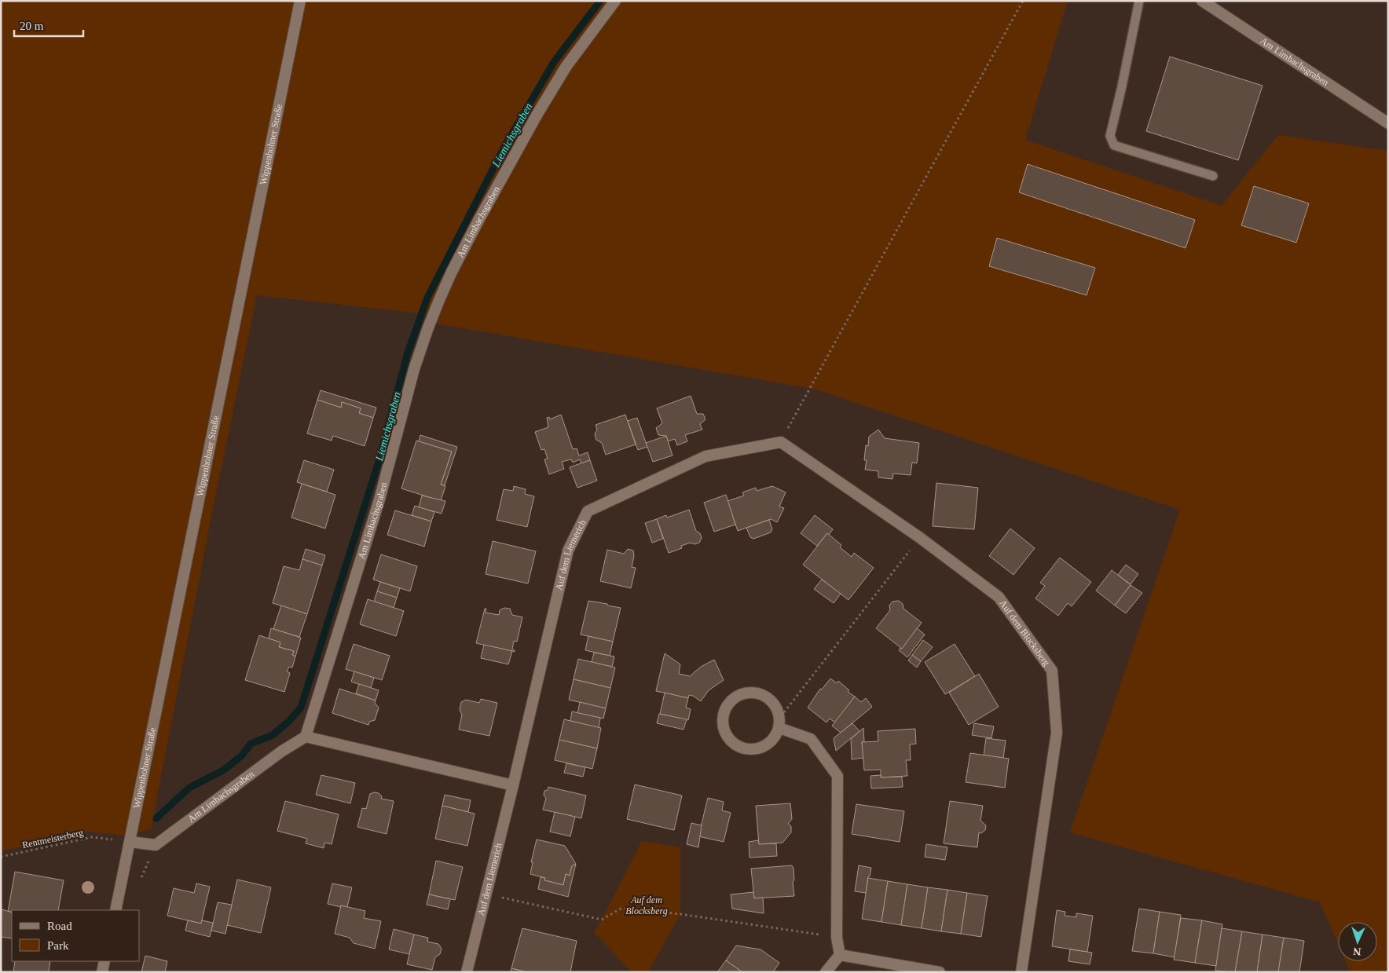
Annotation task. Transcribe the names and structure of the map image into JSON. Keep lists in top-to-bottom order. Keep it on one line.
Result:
{"streets":{"street":["Am Limbachsgraben","Wippenhohner Straße","Auf dem Liemerich","Auf dem Blocksberg"],"path":["Rentmeisterberg"]},"crossings":[["Am Limbachsgraben","Wippenhohner Straße"],["Am Limbachsgraben","Rentmeisterberg"],["Wippenhohner Straße","Rentmeisterberg"],["Auf dem Liemerich","Auf dem Blocksberg"]],"water":["Liemichsgraben"],"parks":["Auf dem Blocksberg"],"legend":["Road","Park"],"scale_bar":"20 m","north":"bottom"}
